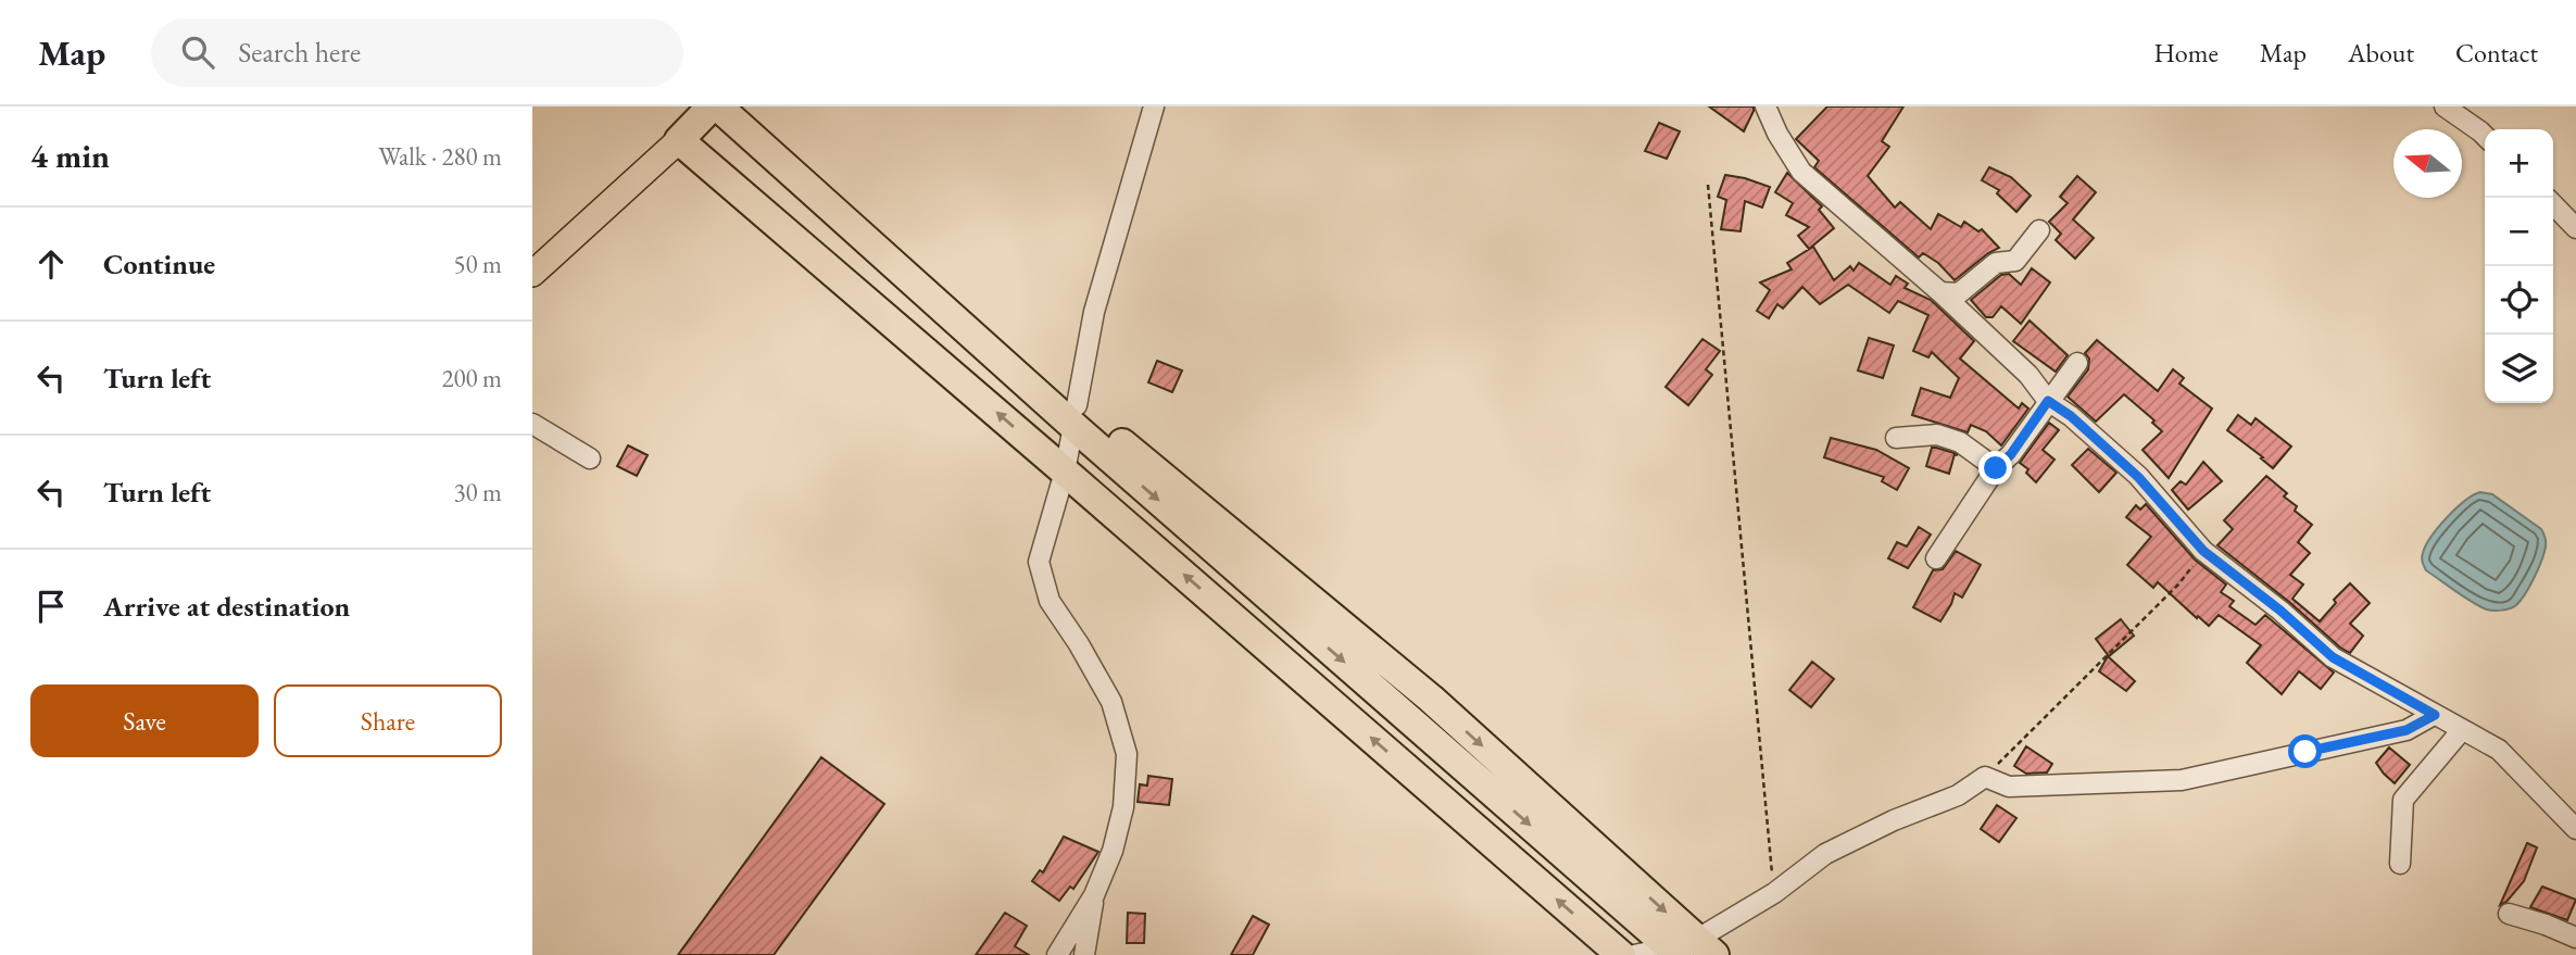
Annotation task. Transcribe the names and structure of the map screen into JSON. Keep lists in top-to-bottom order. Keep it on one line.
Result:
{"north":"left","page":{"header":"Map","search":"Search here","nav":["Home","Map","About","Contact"],"heading":["4 min","Walk · 280 m"],"map_buttons":["+","−"],"list":[["Continue","50 m"],["Turn left","200 m"],["Turn left","30 m"],"Arrive at destination"],"buttons":["Save","Share"]}}
